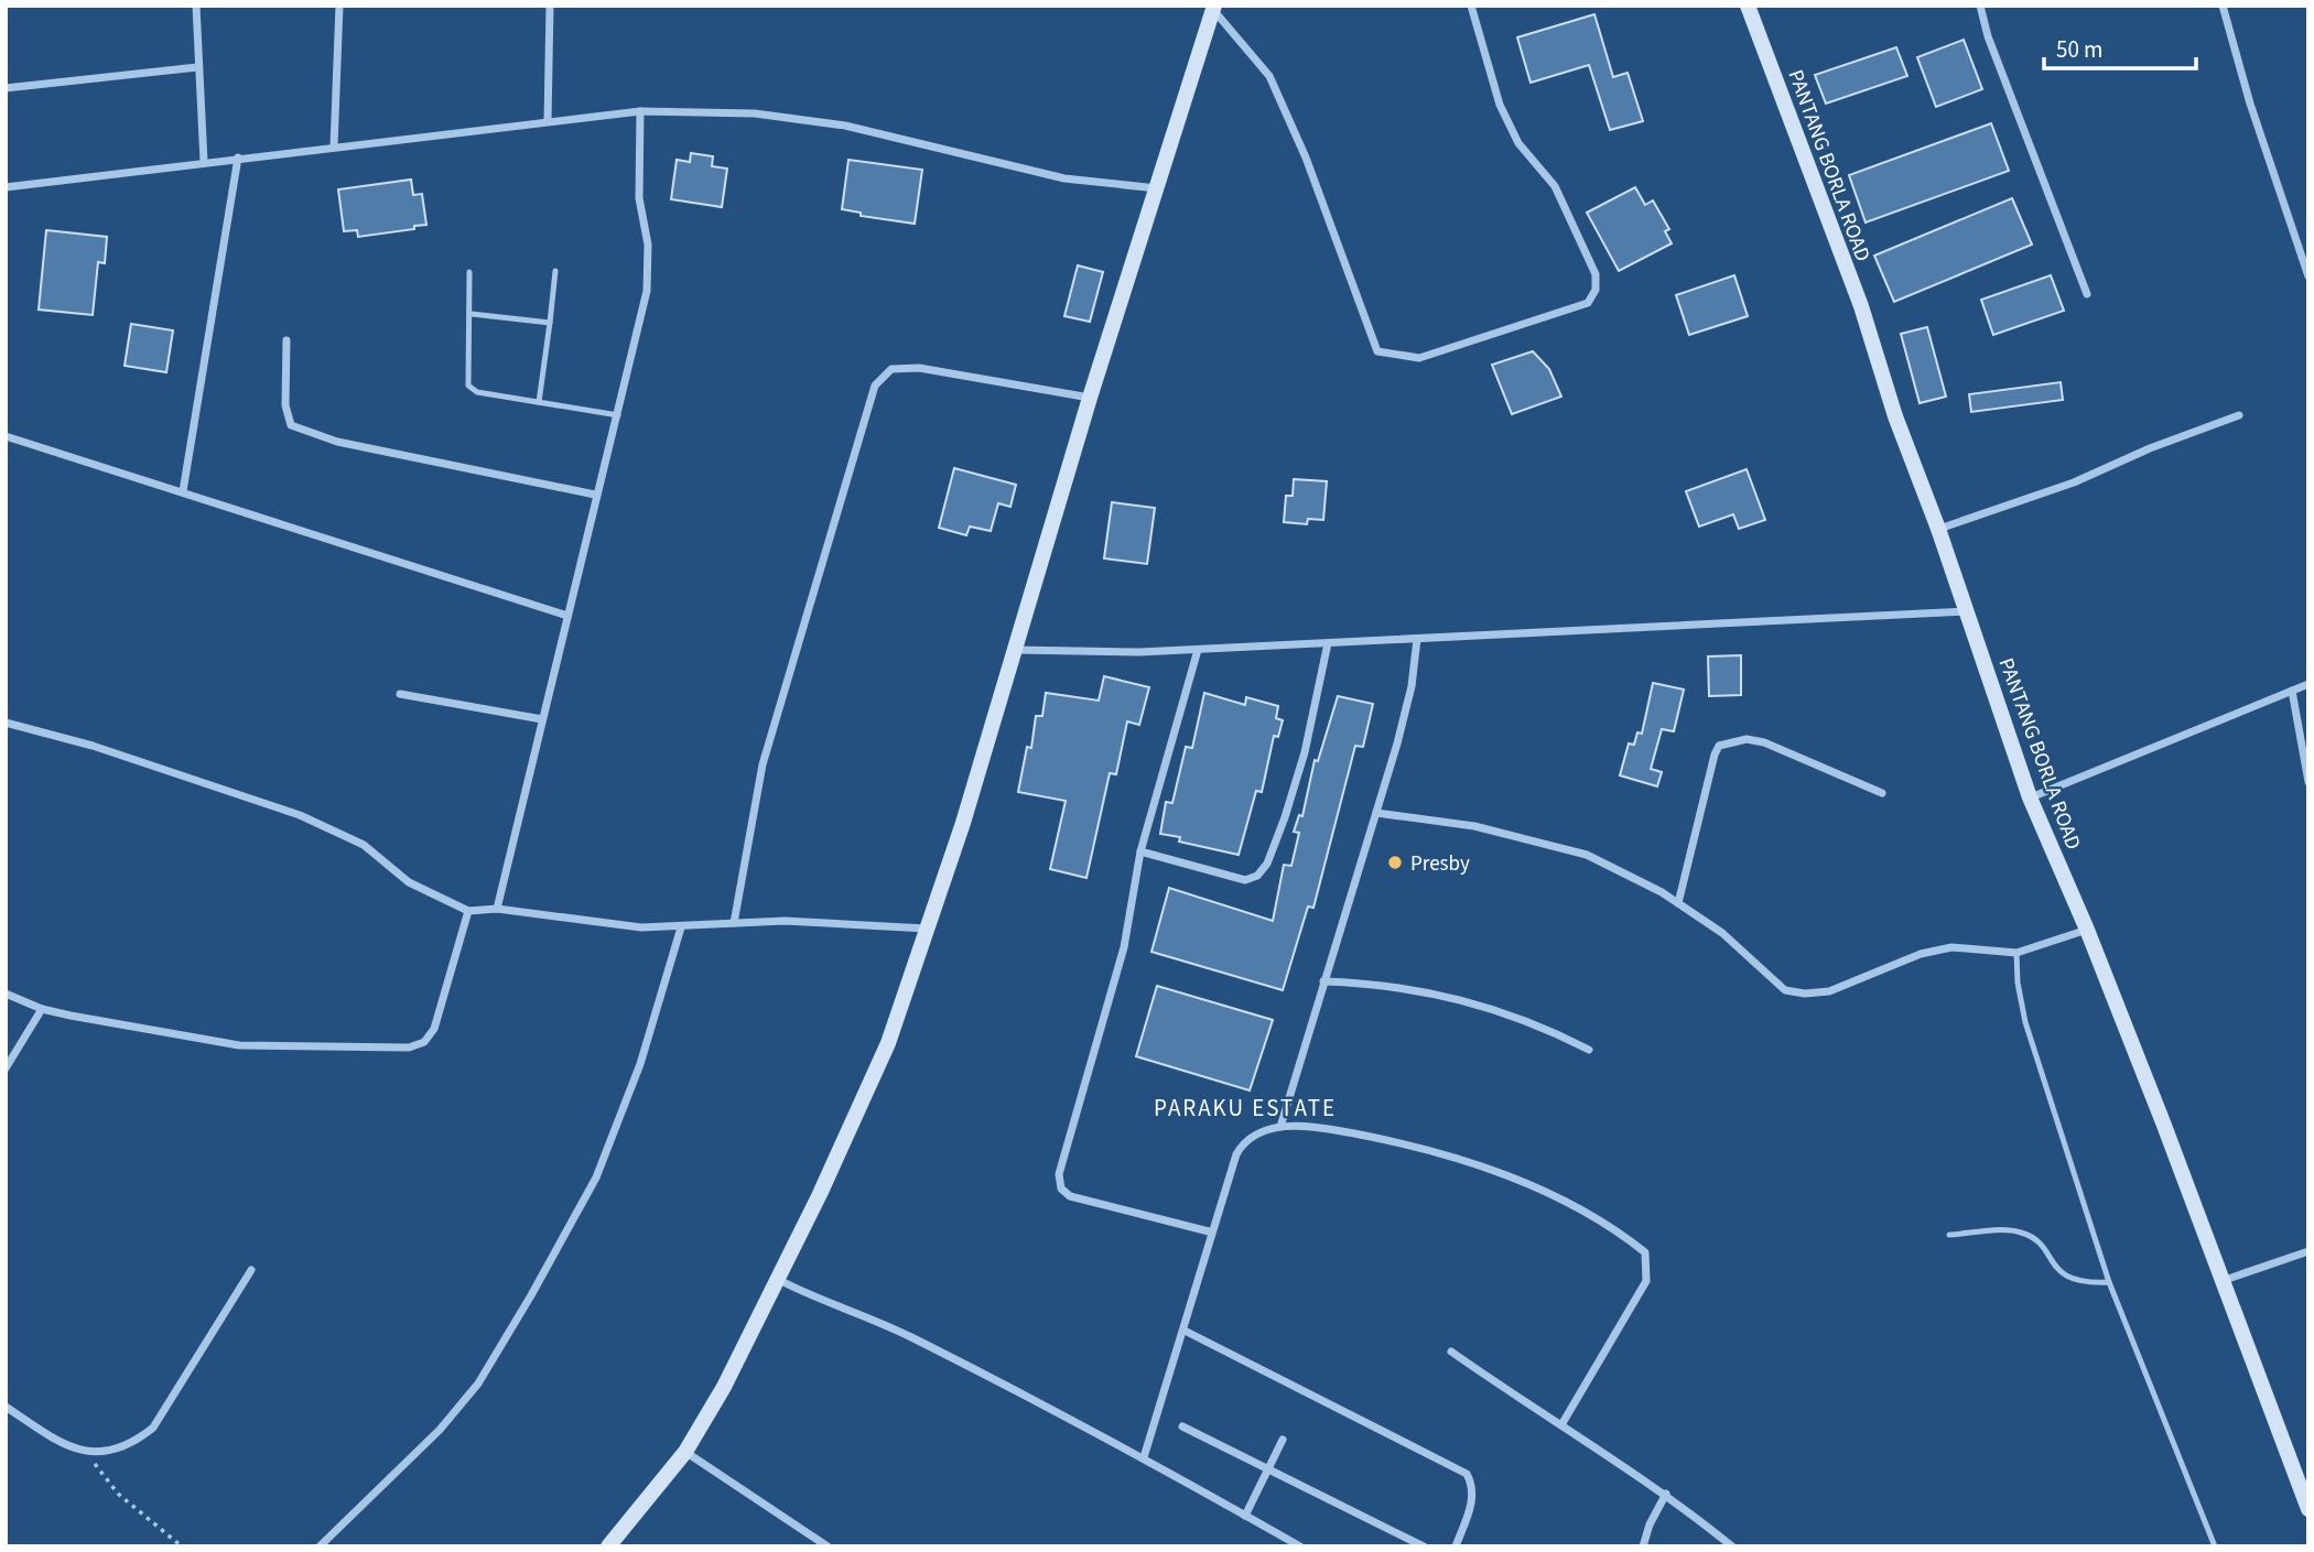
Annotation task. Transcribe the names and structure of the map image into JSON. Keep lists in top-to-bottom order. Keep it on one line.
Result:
{"streets":{"street":["PANTANG BORLA ROAD"]},"districts":["PARAKU ESTATE"],"places":["Presby"],"scale_bar":"50 m"}
